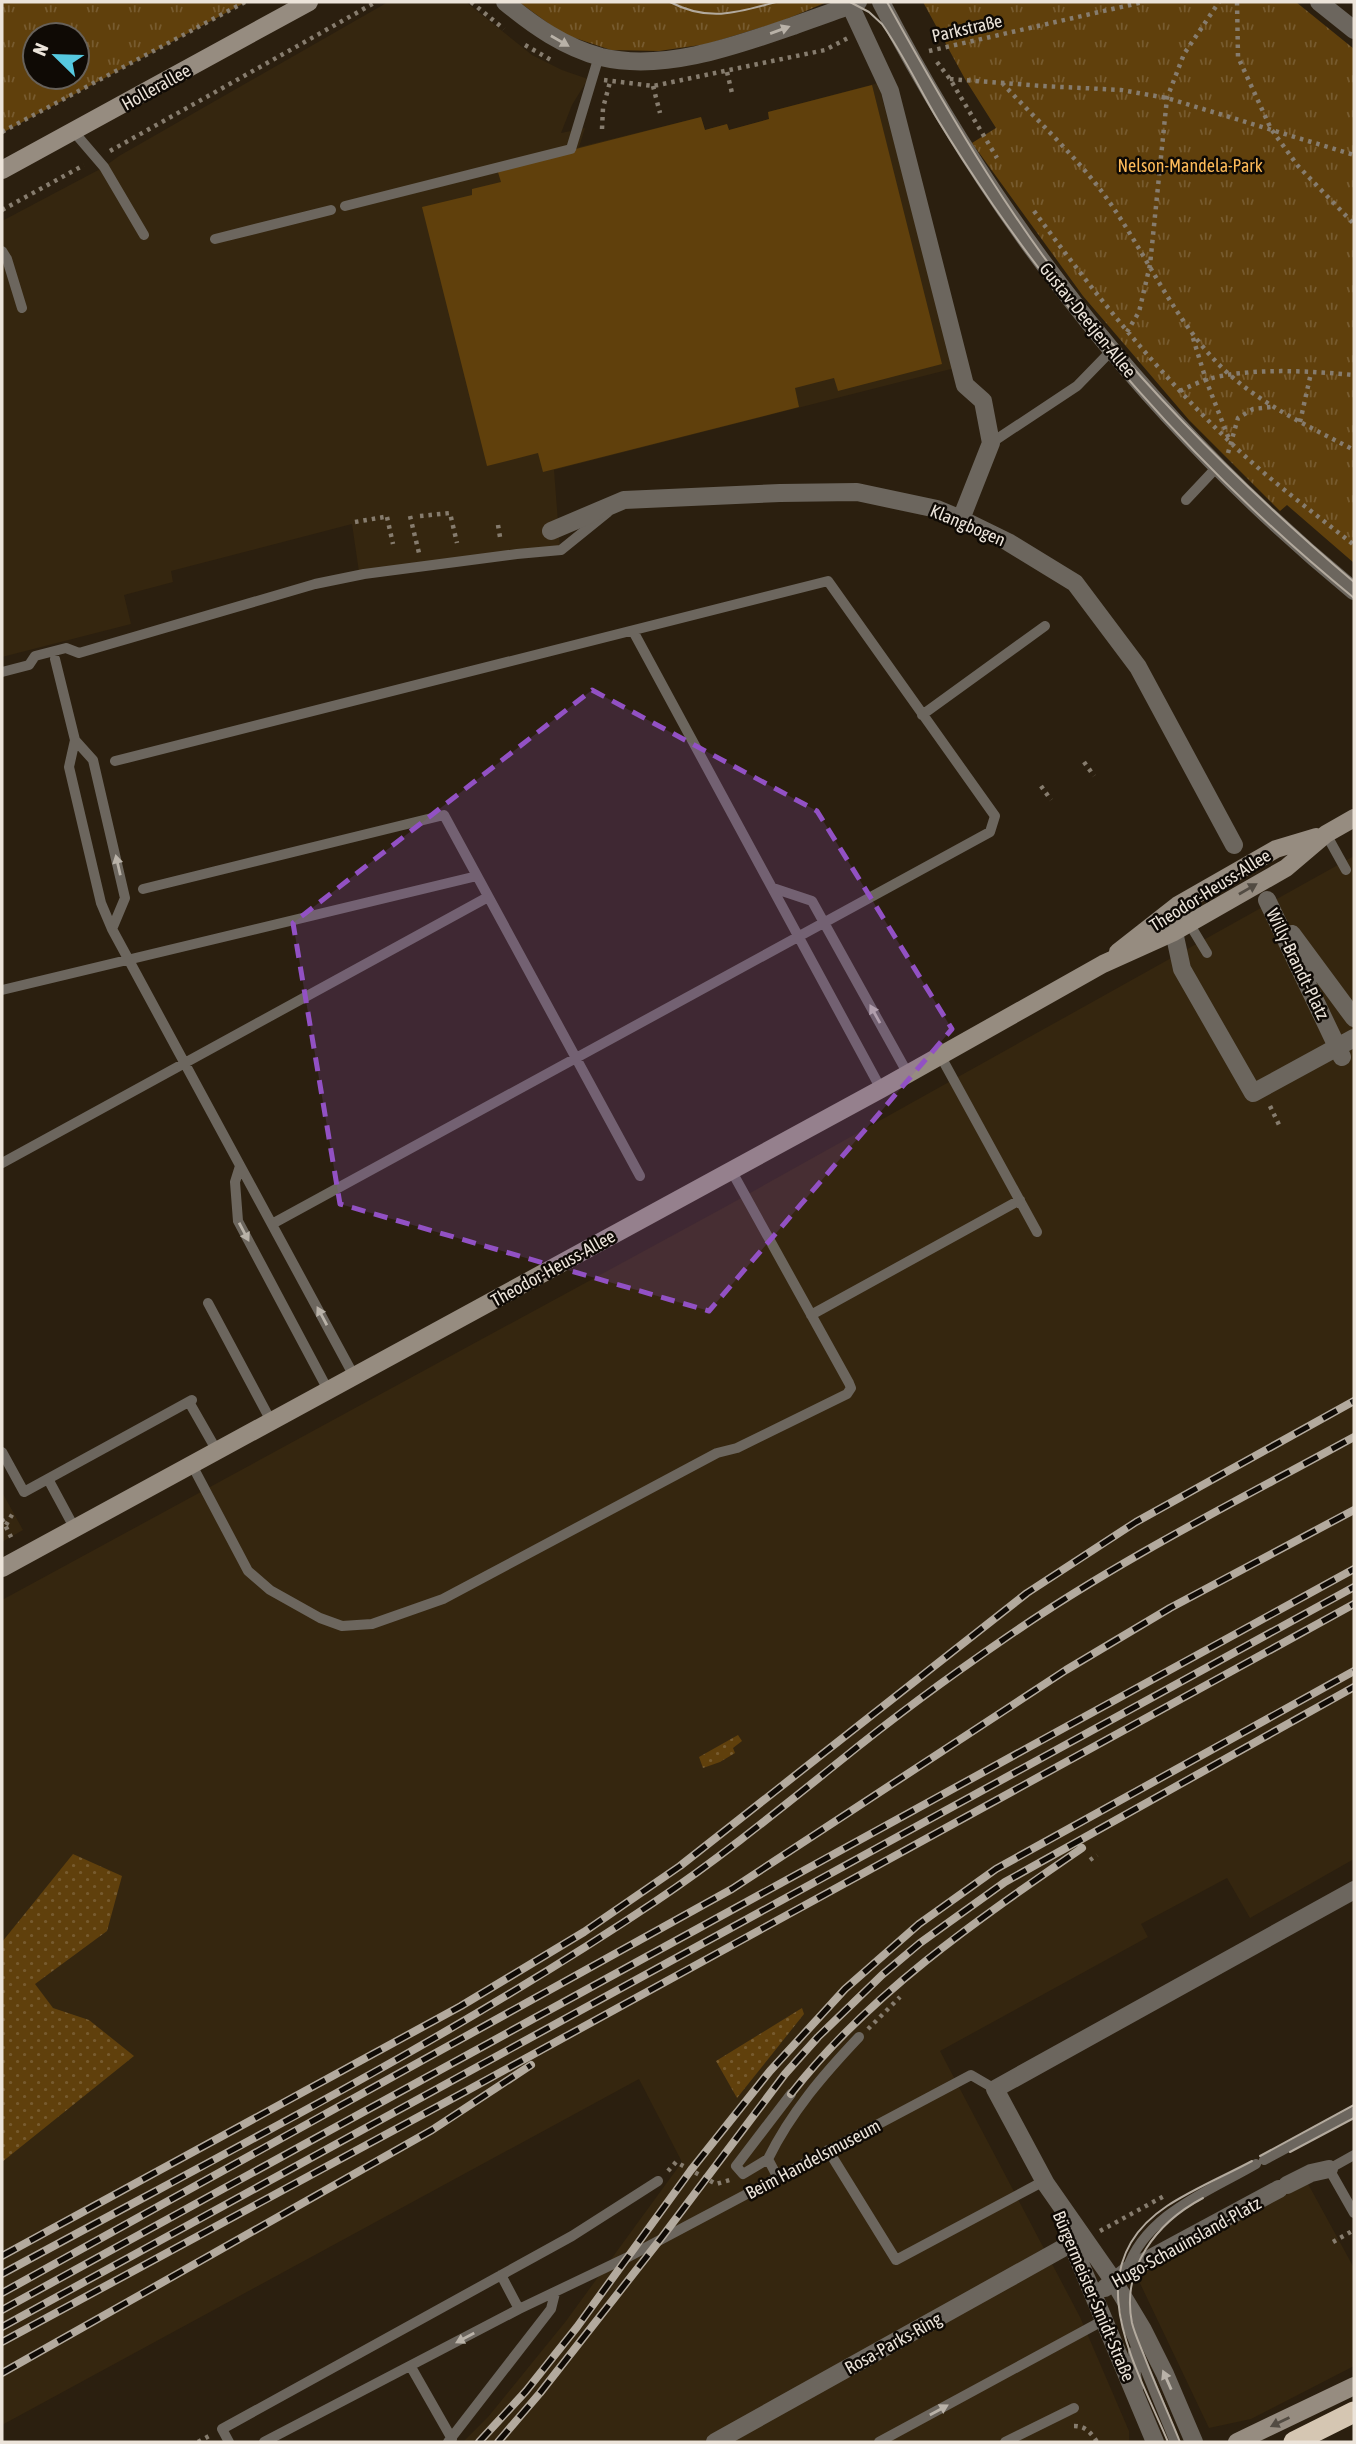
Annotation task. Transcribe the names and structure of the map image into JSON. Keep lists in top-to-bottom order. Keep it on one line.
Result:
{"streets":{"street":["Hollerallee","Gustav-Deetjen-Allee","Klangbogen","Theodor-Heuss-Allee","Willy-Brandt-Platz","Hugo-Schauinsland-Platz","Bürgermeister-Smidt-Straße","Rosa-Parks-Ring"],"lane":["Beim Handelsmuseum"],"path":["Parkstraße"]},"crossings":[["Parkstraße","Gustav-Deetjen-Allee"],["Beim Handelsmuseum","Bürgermeister-Smidt-Straße"],["Hugo-Schauinsland-Platz","Bürgermeister-Smidt-Straße"],["Bürgermeister-Smidt-Straße","Rosa-Parks-Ring"]],"parks":["Nelson-Mandela-Park"],"north":"top left"}
